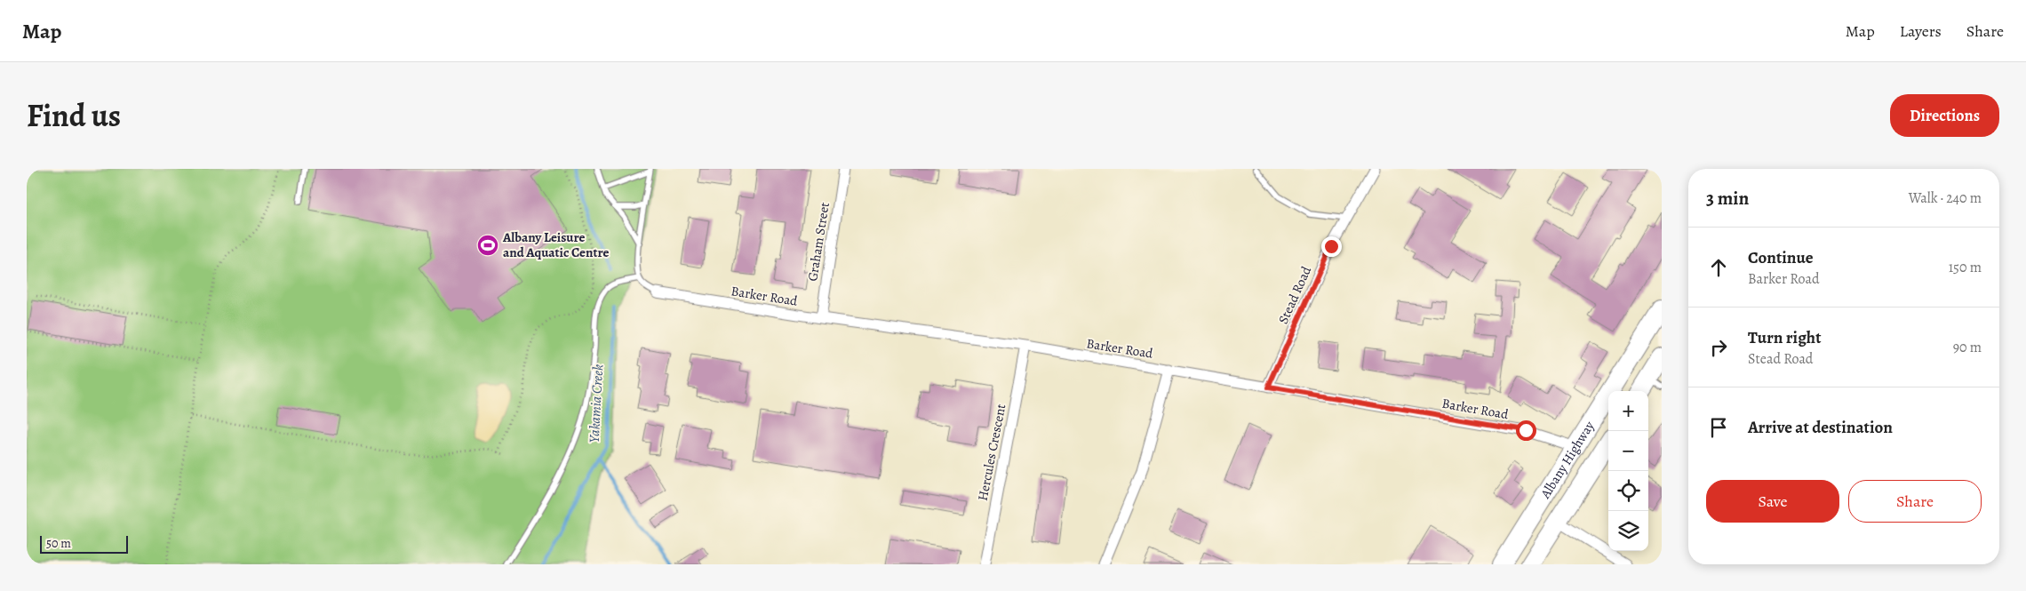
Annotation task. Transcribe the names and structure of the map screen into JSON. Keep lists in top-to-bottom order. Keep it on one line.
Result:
{"streets":{"highway":["Albany Highway"],"street":["Graham Street","Stead Road","Barker Road","Hercules Crescent"]},"crossings":[["Graham Street","Barker Road"],["Stead Road","Barker Road"],["Barker Road","Hercules Crescent"],["Barker Road","Albany Highway"]],"water":["Yakamia Creek"],"places":{"sports":["Albany Leisure and Aquatic Centre"]},"scale_bar":"50 m","page":{"header":"Map","nav":["Map","Layers","Share"],"title":"Find us","buttons":["Directions",["Save","Share"]],"heading":["3 min","Walk · 240 m"],"list":[["Continue","Barker Road","150 m"],["Turn right","Stead Road","90 m"],"Arrive at destination"],"map_buttons":["+","−"],"scale":"50 m"}}
